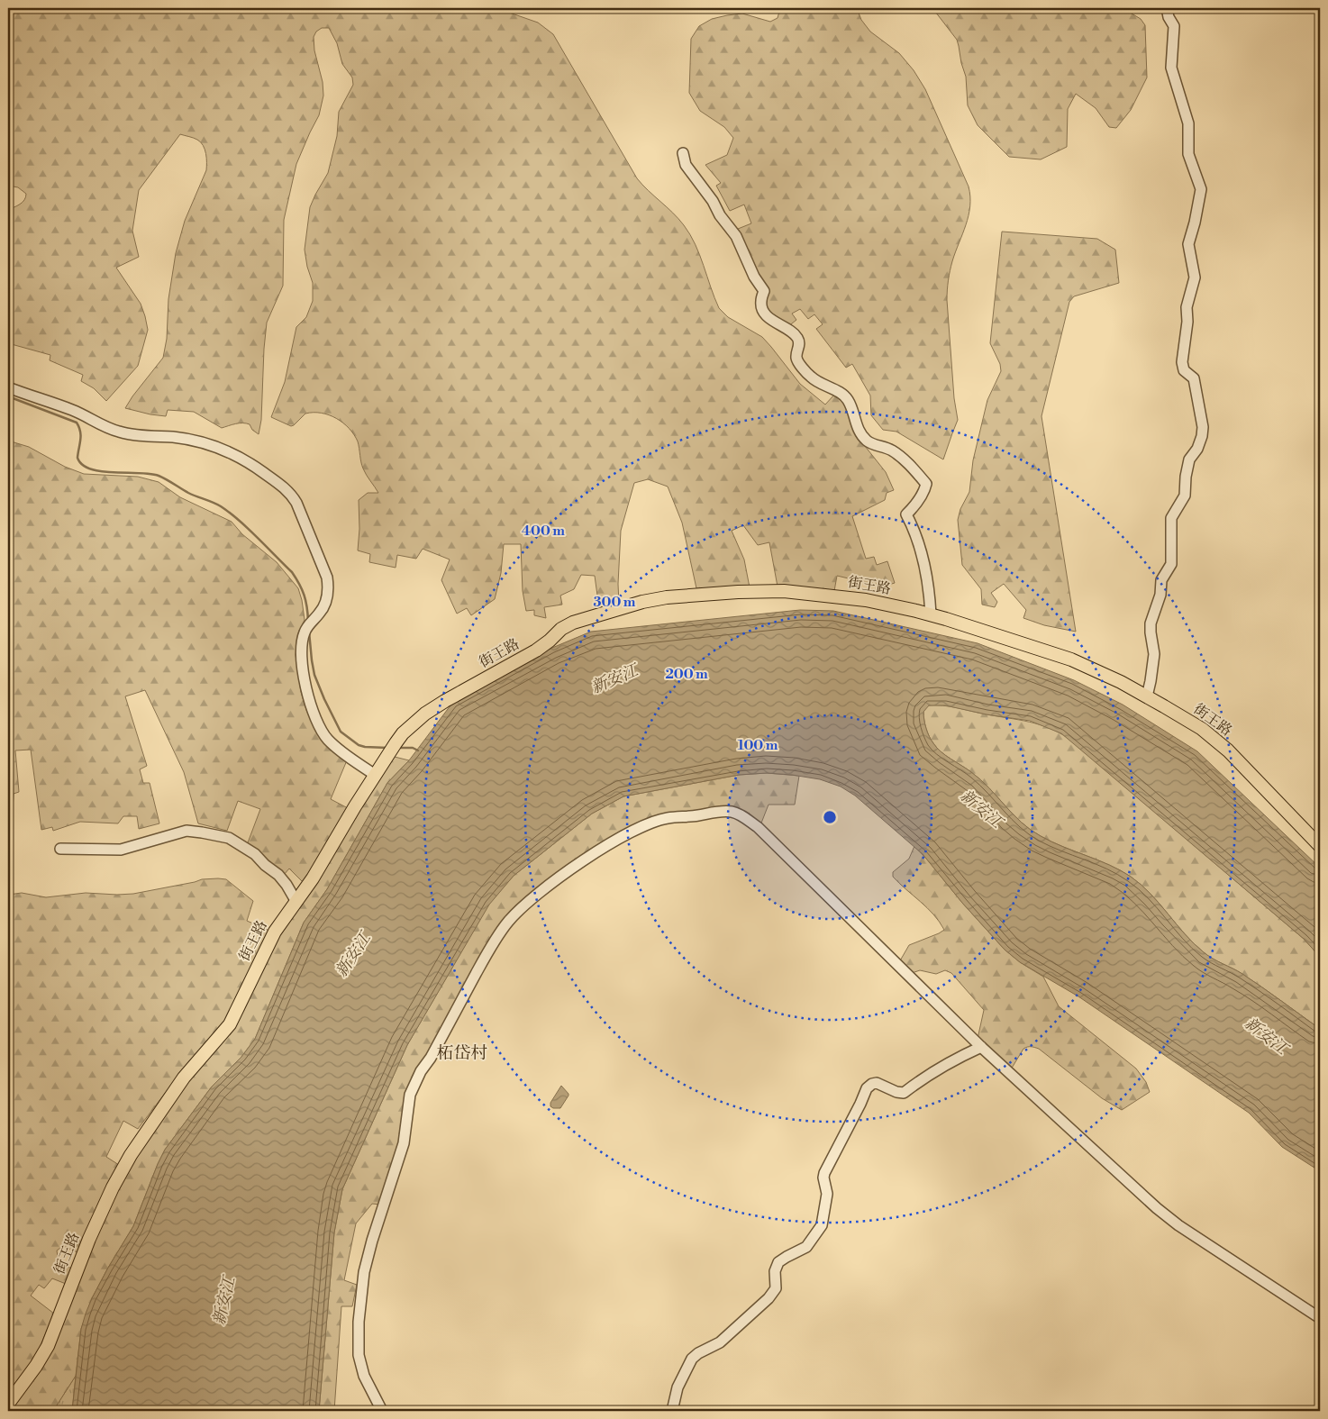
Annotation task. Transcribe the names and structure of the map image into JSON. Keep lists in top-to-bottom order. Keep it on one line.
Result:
{"streets":{"main road":["街王路"]},"districts":["柘岱村"],"water":["新安江"],"rings":["400 m","300 m","200 m","100 m"]}
